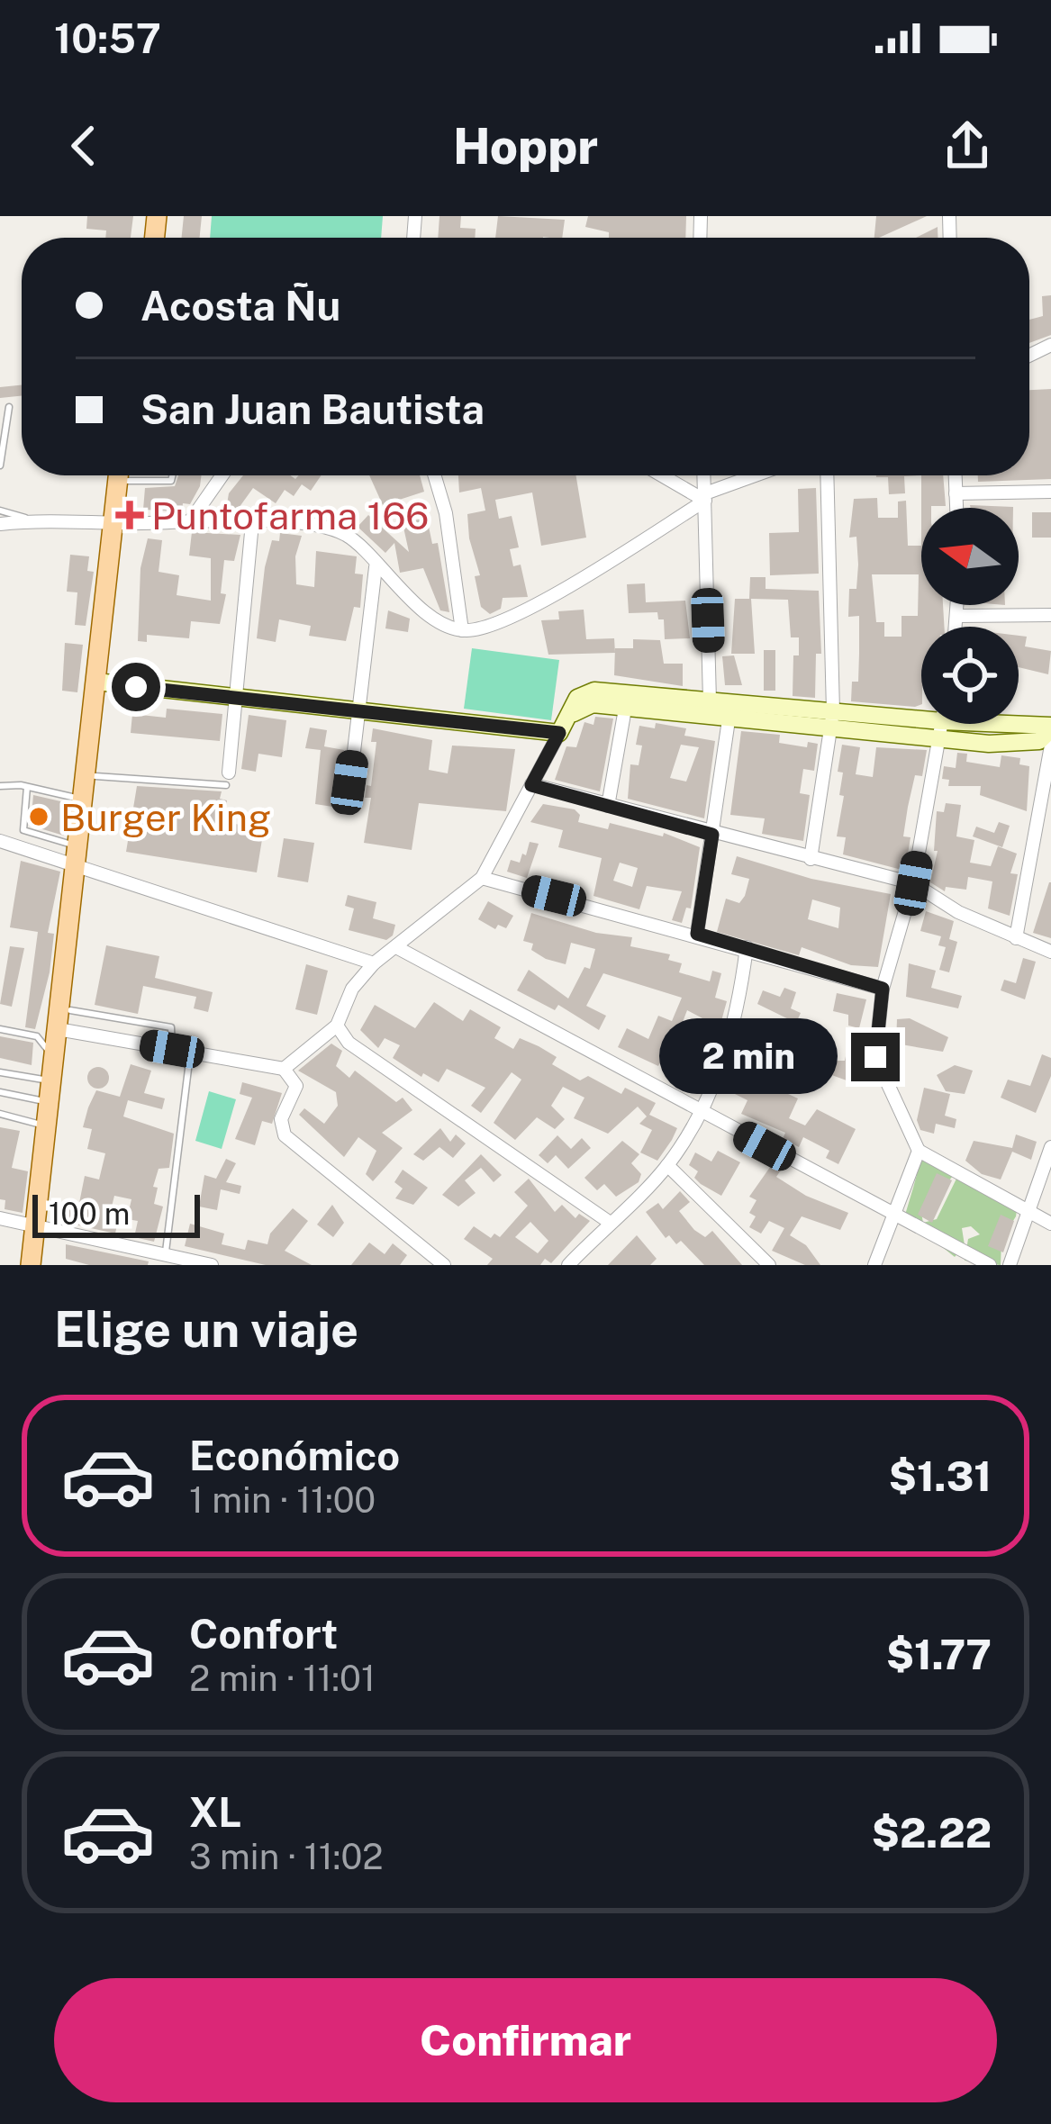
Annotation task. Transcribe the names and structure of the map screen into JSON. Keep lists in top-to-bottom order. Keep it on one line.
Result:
{"places":{"health":["Puntofarma 166"],"other":["Burger King"]},"scale_bar":"100 m","north":"left","page":{"status":"10:57","header":"Hoppr","banner":["Acosta Ñu","San Juan Bautista"],"bubble":"2 min","scale":"100 m","heading":"Elige un viaje","list":[{"name":"Económico","note":"1 min · 11:00","value":"$1.31"},{"name":"Confort","note":"2 min · 11:01","value":"$1.77"},{"name":"XL","note":"3 min · 11:02","value":"$2.22"}],"buttons":"Confirmar"}}
